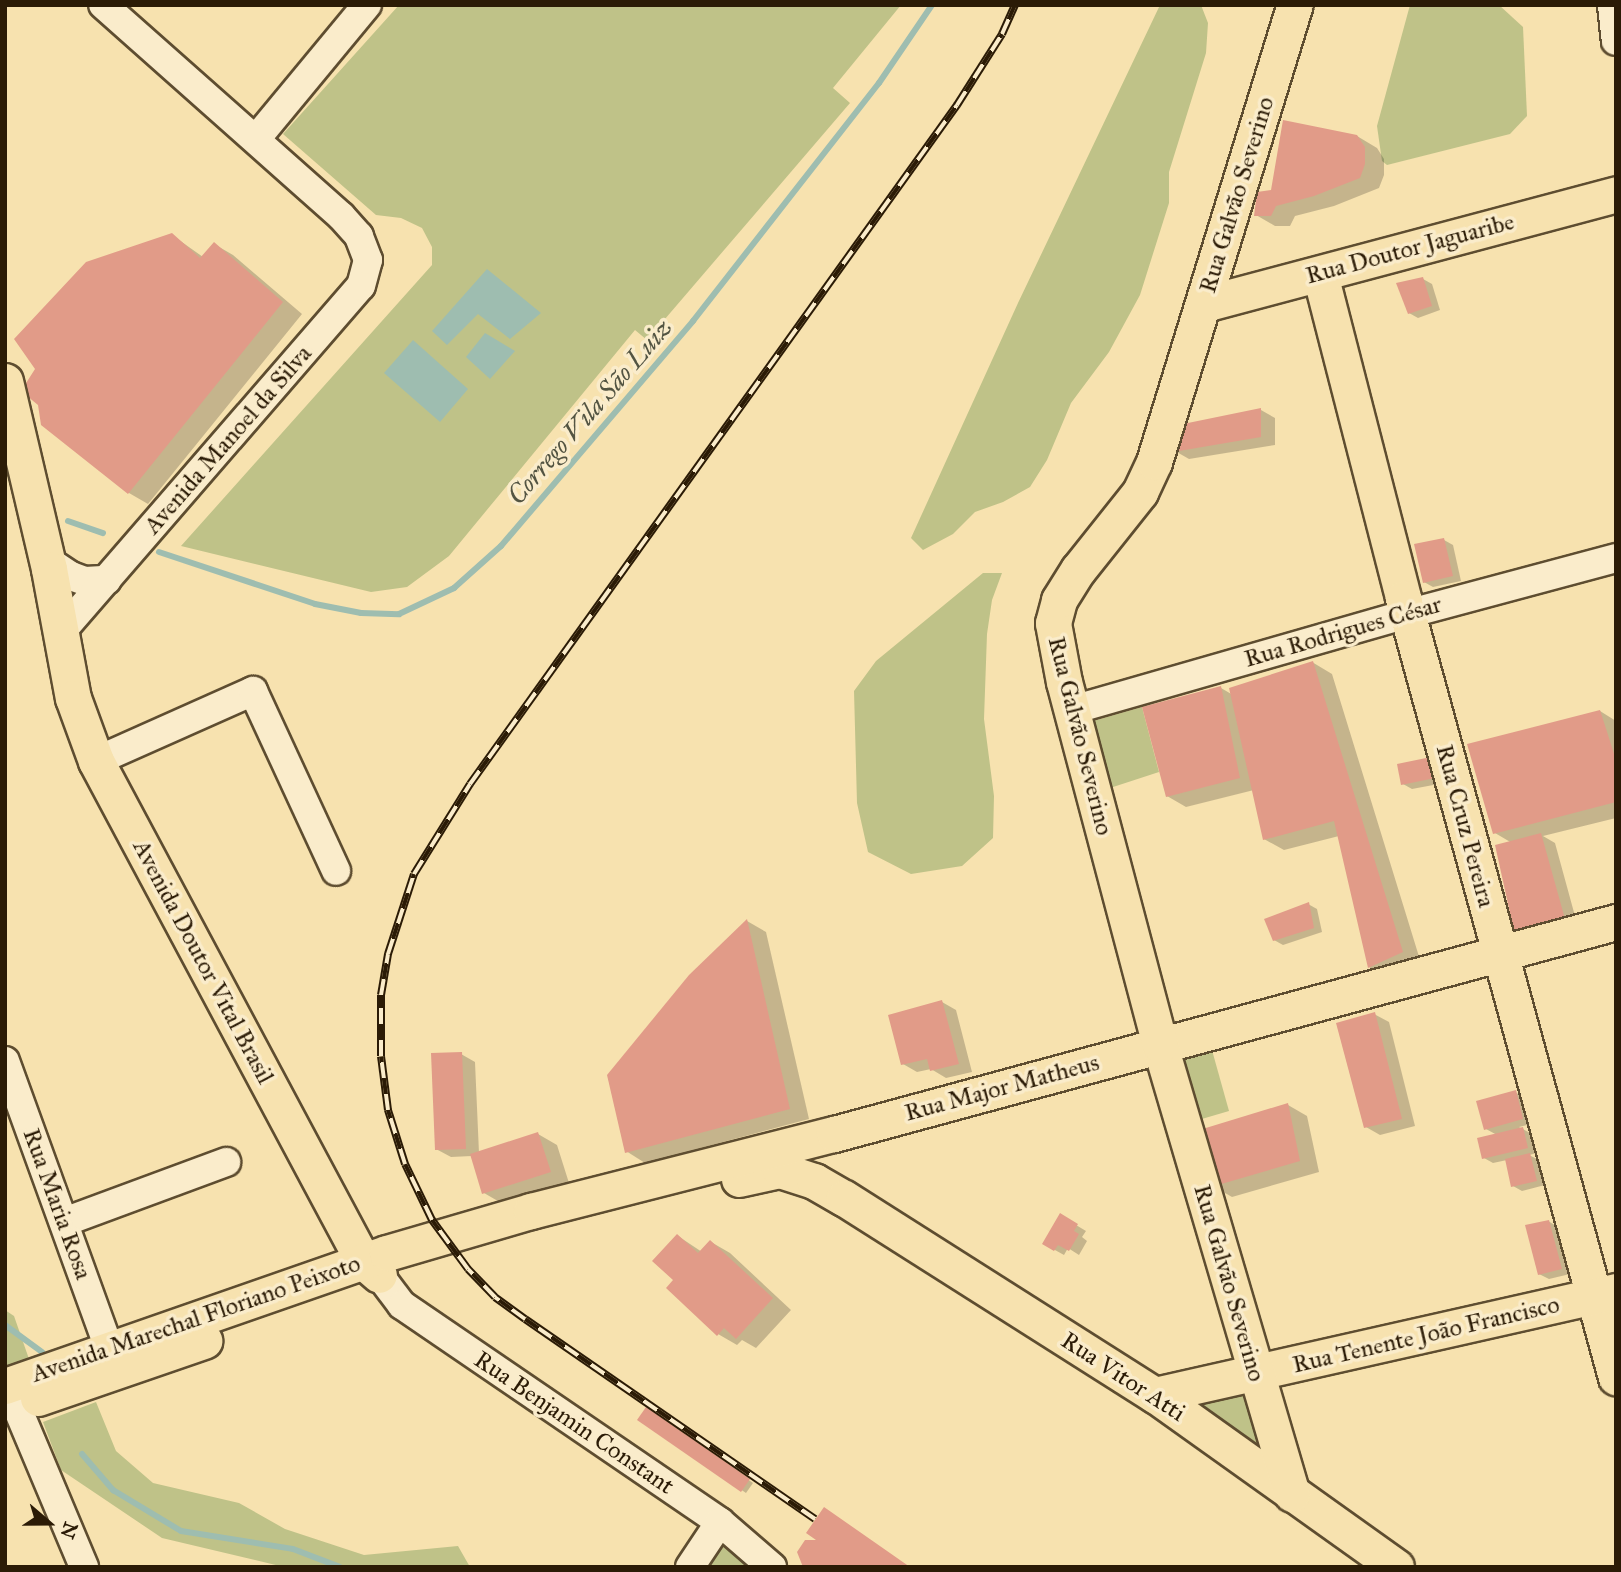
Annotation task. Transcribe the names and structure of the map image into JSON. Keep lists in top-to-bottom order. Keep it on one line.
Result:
{"streets":{"main road":["Rua Galvão Severino","Rua Doutor Jaguaribe","Rua Cruz Pereira","Avenida Doutor Vital Brasil","Rua Major Matheus","Avenida Marechal Floriano Peixoto","Rua Tenente João Francisco","Rua Vitor Atti"],"street":["Avenida Manoel da Silva","Rua Rodrigues César","Rua Maria Rosa","Rua Benjamin Constant"]},"crossings":[["Rua Galvão Severino","Rua Doutor Jaguaribe"],["Rua Galvão Severino","Rua Rodrigues César"],["Rua Galvão Severino","Rua Major Matheus"],["Rua Galvão Severino","Rua Tenente João Francisco"],["Rua Galvão Severino","Rua Vitor Atti"],["Rua Doutor Jaguaribe","Rua Cruz Pereira"],["Avenida Manoel da Silva","Avenida Doutor Vital Brasil"],["Rua Rodrigues César","Rua Cruz Pereira"],["Rua Cruz Pereira","Rua Major Matheus"],["Rua Cruz Pereira","Rua Tenente João Francisco"],["Avenida Doutor Vital Brasil","Rua Major Matheus"],["Avenida Doutor Vital Brasil","Avenida Marechal Floriano Peixoto"],["Avenida Doutor Vital Brasil","Rua Benjamin Constant"],["Rua Major Matheus","Avenida Marechal Floriano Peixoto"],["Rua Major Matheus","Rua Benjamin Constant"],["Rua Maria Rosa","Avenida Marechal Floriano Peixoto"],["Avenida Marechal Floriano Peixoto","Rua Benjamin Constant"],["Rua Tenente João Francisco","Rua Vitor Atti"]],"water":["Corrego Vila São Luiz"],"north":"right"}
